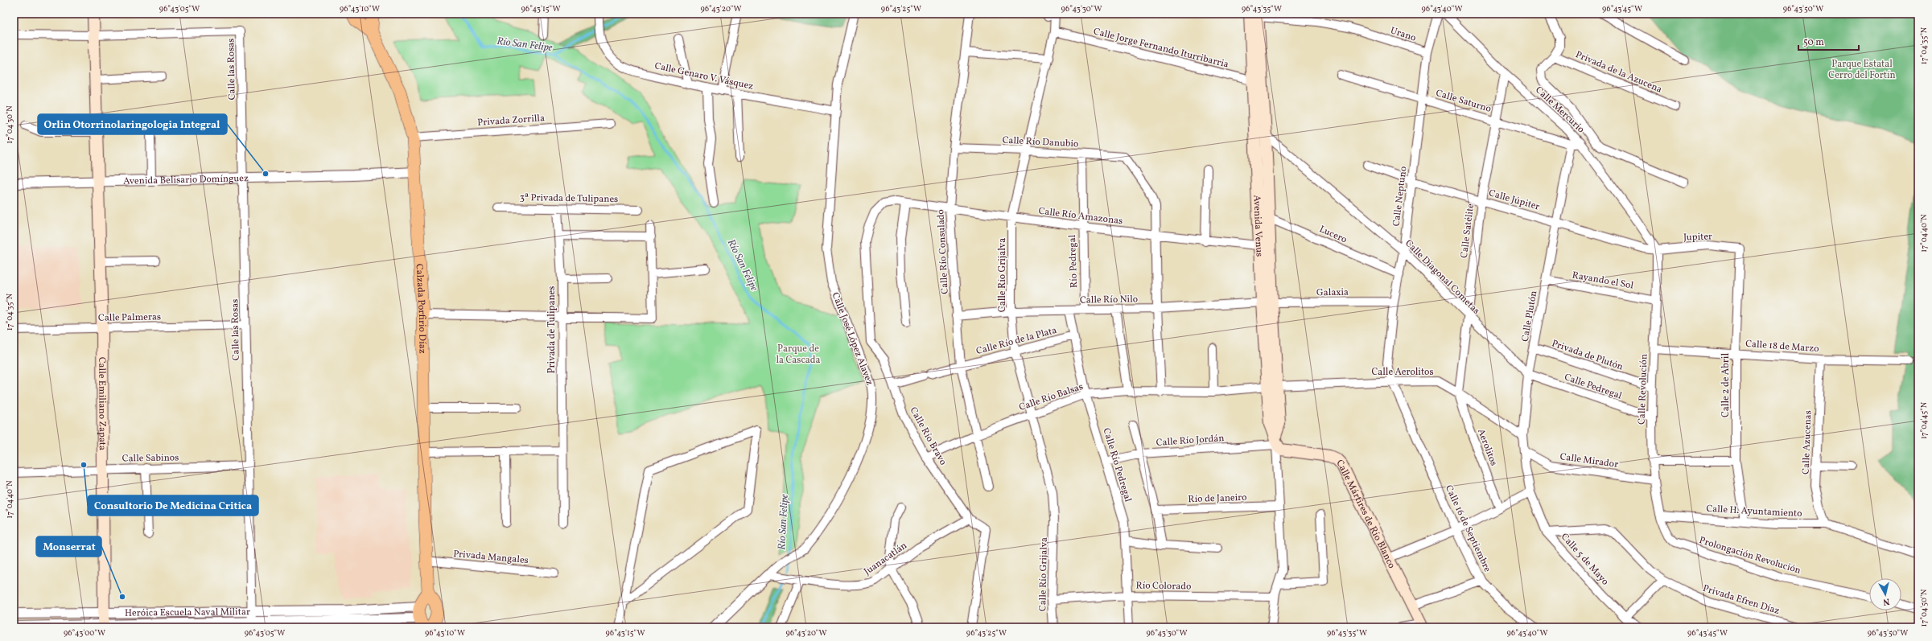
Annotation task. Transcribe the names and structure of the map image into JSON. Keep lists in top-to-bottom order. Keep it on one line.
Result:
{"streets":{"main road":["Avenida Venus","Calzada Porfirio Díaz","Calle Emiliano Zapata","Calle Mártires de Río Blanco"],"street":["Urano","Calle Jorge Fernando Iturribarria","Calle las Rosas","Privada de la Azucena","Calle Genaro V. Vásquez","Calle Saturno","Calle Mercurio","Privada Zorrilla","Calle Río Danubio","Avenida Belisario Domínguez","Calle Neptuno","3ª Privada de Tulipanes","Calle Júpiter","Calle Río Amazonas","Calle Satélite","Lucero","Jupiter","Calle Río Consulado","Río Pedregal","Calle Río Grijalva","Calle Diagonal Cometas","Rayando el Sol","Galaxia","Calle Río Nilo","Calle Plutón","Calle Palmeras","Privada de Tulipanes","Calle José López Alavez","Calle Río de la Plata","Calle 18 de Marzo","Privada de Plutón","Calle Aerolitos","Calle 2 de Abril","Calle Pedregal","Calle Revolución","Calle Río Balsas","Calle Río Bravo","Calle Río Jordán","Calle Azucenas","Aerolitos","Calle Sabinos","Calle Mirador","Calle Río Pedregal","Río de Janeiro","Calle H. Ayuntamiento","Calle 16 de Septiembre","Prolongación Revolución","Privada Mangales","Juanacatlán","Calle 5 de Mayo","Río Colorado","Privada Efren Díaz","Heróica Escuela Naval Militar"]},"crossings":[["Urano","Calle Neptuno"],["Urano","Avenida Venus"],["Calle Jorge Fernando Iturribarria","Avenida Venus"],["Calle Jorge Fernando Iturribarria","Calle Río Grijalva"],["Calle las Rosas","Avenida Belisario Domínguez"],["Calle las Rosas","Calle Palmeras"],["Calle las Rosas","Calle Emiliano Zapata"],["Calle las Rosas","Calle Sabinos"],["Calle las Rosas","Heróica Escuela Naval Militar"],["Calle Genaro V. Vásquez","Calle José López Alavez"],["Calle Saturno","Calle Mercurio"],["Calle Saturno","Calle Neptuno"],["Calle Saturno","Calle Satélite"],["Calle Saturno","Calle Plutón"],["Calle Mercurio","Calle Júpiter"],["Calle Mercurio","Calle Satélite"],["Calle Mercurio","Jupiter"],["Calle Mercurio","Calle Revolución"],["Privada Zorrilla","Calzada Porfirio Díaz"],["Calle Río Danubio","Calle Río Amazonas"],["Calle Río Danubio","Calle Río Consulado"],["Calle Río Danubio","Río Pedregal"],["Calle Río Danubio","Calle Río Grijalva"],["Avenida Belisario Domínguez","Calzada Porfirio Díaz"],["Avenida Belisario Domínguez","Calle Emiliano Zapata"],["Calle Neptuno","Calle Júpiter"],["Calle Neptuno","Lucero"],["Calle Neptuno","Calle Diagonal Cometas"],["Calle Neptuno","Galaxia"],["Calle Neptuno","Calle Aerolitos"],["Calle Neptuno","Calle 16 de Septiembre"],["3ª Privada de Tulipanes","Privada de Tulipanes"],["Calle Júpiter","Calle Satélite"],["Calle Júpiter","Jupiter"],["Calle Júpiter","Calle Plutón"],["Calle Júpiter","Calle Revolución"],["Calle Río Amazonas","Avenida Venus"],["Calle Río Amazonas","Calle Río Consulado"],["Calle Río Amazonas","Río Pedregal"],["Calle Río Amazonas","Calle Río Grijalva"],["Calle Río Amazonas","Calle Río Bravo"],["Avenida Venus","Lucero"],["Avenida Venus","Calle Diagonal Cometas"],["Avenida Venus","Galaxia"],["Avenida Venus","Calle Río Nilo"],["Avenida Venus","Calle Aerolitos"],["Avenida Venus","Calle Río Balsas"],["Avenida Venus","Calle Río Jordán"],["Avenida Venus","Calle Mártires de Río Blanco"],["Calle Satélite","Calle Diagonal Cometas"],["Calle Satélite","Calle Aerolitos"],["Calle Satélite","Aerolitos"],["Jupiter","Calle 2 de Abril"],["Jupiter","Calle Revolución"],["Calle Río Consulado","Calle Río Nilo"],["Calle Río Consulado","Calle Río de la Plata"],["Calle Río Consulado","Calle Río Balsas"],["Río Pedregal","Calle Río Nilo"],["Calle Río Grijalva","Calle Río Nilo"],["Calle Río Grijalva","Calle Río de la Plata"],["Calle Río Grijalva","Calle Río Balsas"],["Calle Río Grijalva","Río Colorado"],["Calle Diagonal Cometas","Calle Plutón"],["Calle Diagonal Cometas","Calle Pedregal"],["Rayando el Sol","Calle Plutón"],["Rayando el Sol","Calle Revolución"],["Galaxia","Calle Río Nilo"],["Calle Río Nilo","Calle Río Pedregal"],["Calzada Porfirio Díaz","Privada Mangales"],["Calle Plutón","Privada de Plutón"],["Calle Plutón","Calle Aerolitos"],["Calle Plutón","Calle Pedregal"],["Calle Plutón","Calle Mirador"],["Calle Plutón","Calle 5 de Mayo"],["Calle Palmeras","Calle Emiliano Zapata"],["Calle José López Alavez","Juanacatlán"],["Calle Río de la Plata","Calle Río Bravo"],["Calle Río de la Plata","Calle Río Pedregal"],["Calle 18 de Marzo","Calle 2 de Abril"],["Calle 18 de Marzo","Calle Revolución"],["Calle 18 de Marzo","Calle Azucenas"],["Privada de Plutón","Calle Revolución"],["Calle Aerolitos","Calle Río Balsas"],["Calle Aerolitos","Aerolitos"],["Calle Aerolitos","Calle 16 de Septiembre"],["Calle 2 de Abril","Calle H. Ayuntamiento"],["Calle Pedregal","Calle Revolución"],["Calle Revolución","Calle Mirador"],["Calle Revolución","Calle H. Ayuntamiento"],["Calle Revolución","Prolongación Revolución"],["Calle Río Balsas","Calle Río Bravo"],["Calle Río Balsas","Calle Río Pedregal"],["Calle Emiliano Zapata","Calle Sabinos"],["Calle Emiliano Zapata","Heróica Escuela Naval Militar"],["Calle Río Bravo","Juanacatlán"],["Calle Río Jordán","Calle Río Pedregal"],["Calle Río Jordán","Calle Mártires de Río Blanco"],["Calle Azucenas","Calle H. Ayuntamiento"],["Calle Río Pedregal","Río Colorado"],["Calle 5 de Mayo","Privada Efren Díaz"]],"water":["Río San Felipe"],"parks":["Parque Estatal Cerro del Fortín","Parque de la Cascada"],"places":["Orlin Otorrinolaringologia Integral","Consultorio De Medicina Critica","Monserrat"],"scale_bar":"50 m","north":"bottom","coordinates":["96°43'05\"W","96°43'10\"W","96°43'15\"W","96°43'20\"W","96°43'25\"W","96°43'30\"W","96°43'35\"W","96°43'40\"W","96°43'45\"W","96°43'50\"W","17°04'35\"N","17°04'30\"N","17°04'40\"N","17°04'45\"N","17°04'50\"N","96°43'00\"W"]}
